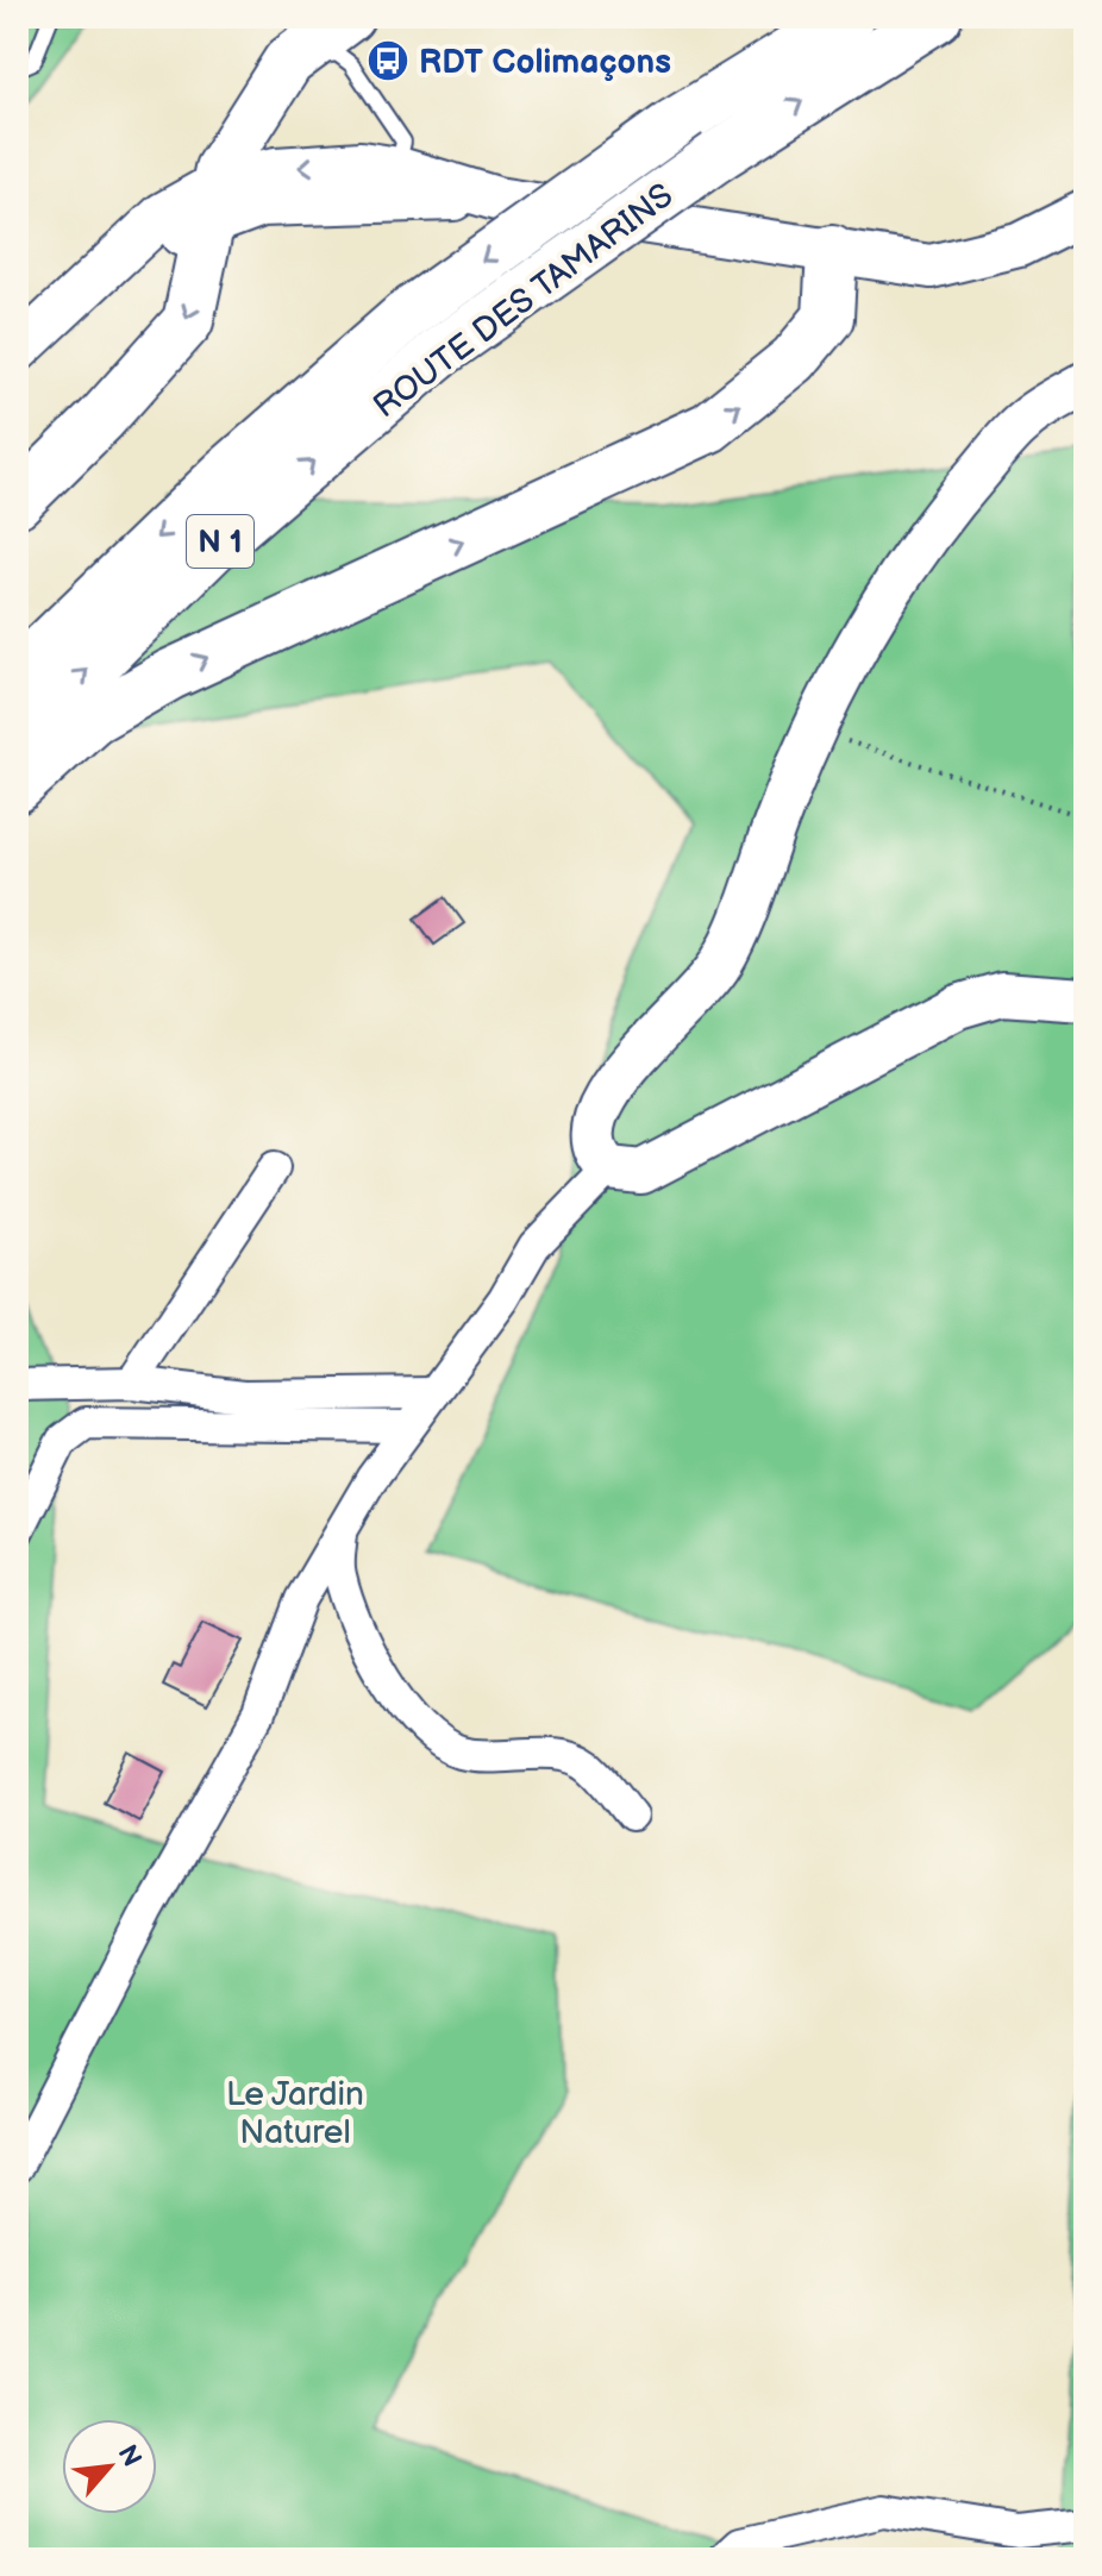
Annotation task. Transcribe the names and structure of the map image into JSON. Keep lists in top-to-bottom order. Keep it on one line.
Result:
{"streets":{"highway":["ROUTE DES TAMARINS","N 1"]},"parks":["Le Jardin Naturel"],"places":{"bus stop":["RDT Colimaçons"]},"north":"top right"}
